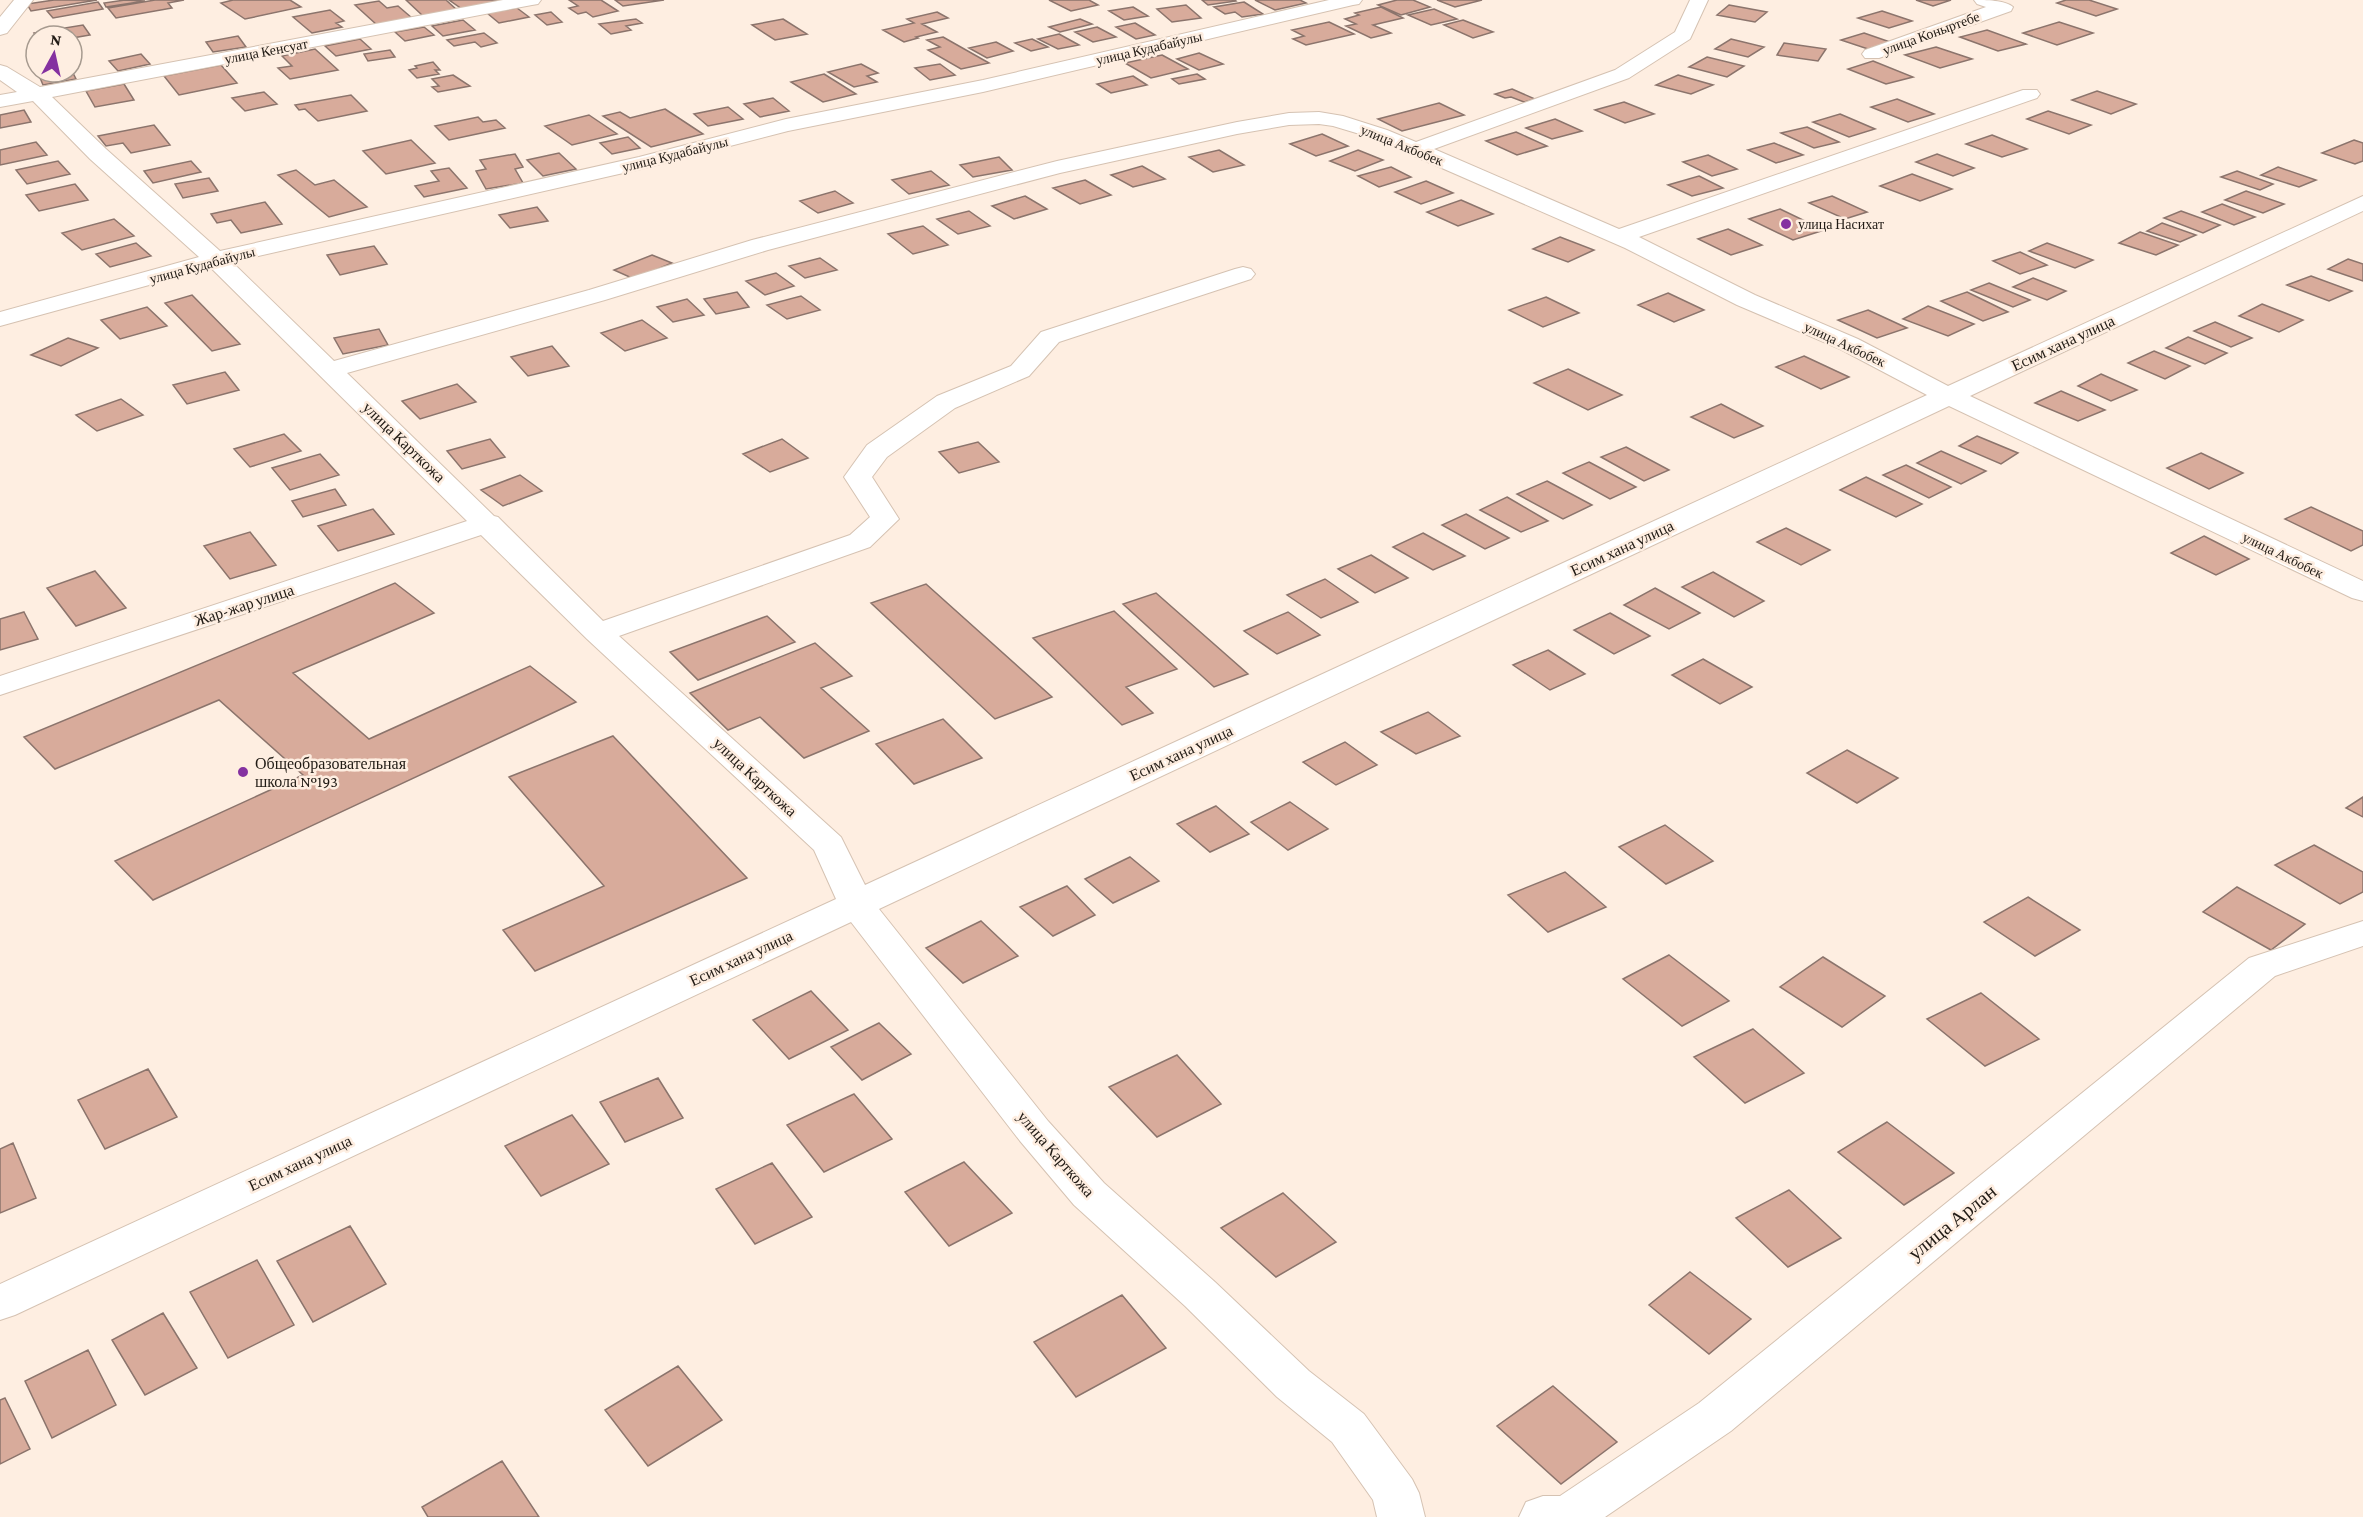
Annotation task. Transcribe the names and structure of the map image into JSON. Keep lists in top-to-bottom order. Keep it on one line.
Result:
{"streets":{"street":["улица Коныртебе","улица Кудабайулы","улица Кенсуат","улица Акбобек","Есим хана улица","улица Карткожа","Жар-жар улица","улица Арлан"]},"crossings":[["улица Кудабайулы","улица Карткожа"],["улица Кенсуат","улица Карткожа"],["улица Акбобек","Есим хана улица"],["улица Акбобек","улица Карткожа"],["Есим хана улица","улица Карткожа"],["улица Карткожа","Жар-жар улица"]],"places":["улица Насихат","Общеобразовательная школа №193"],"north":"top"}
